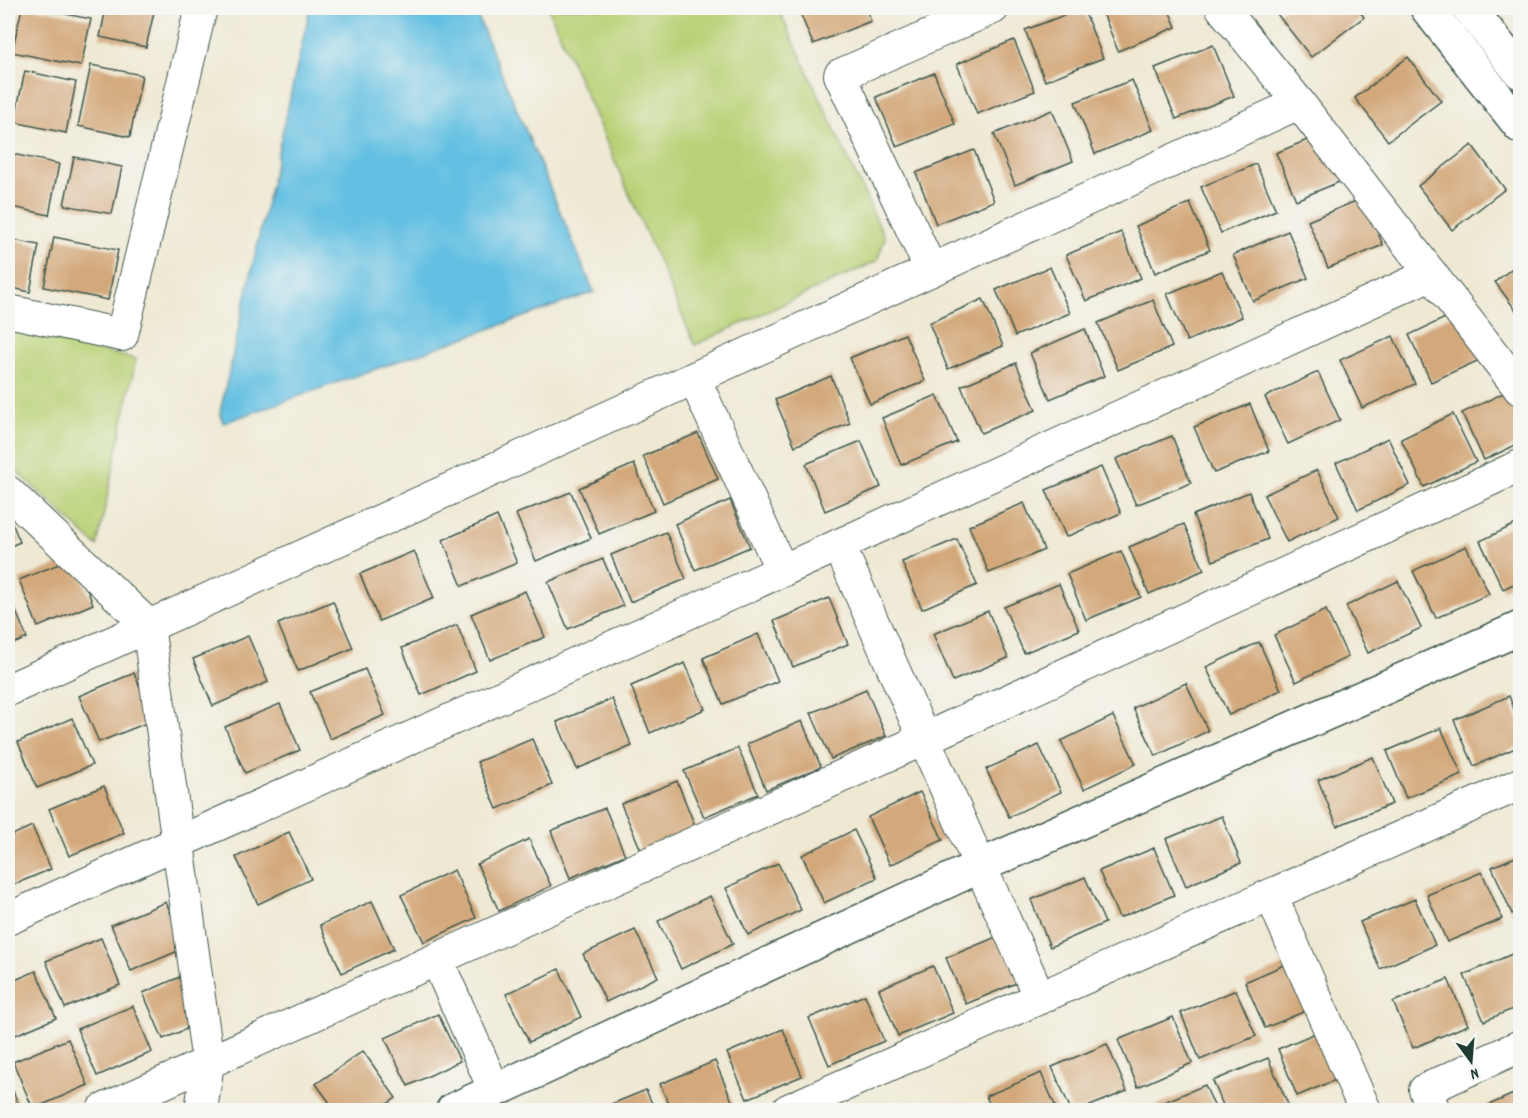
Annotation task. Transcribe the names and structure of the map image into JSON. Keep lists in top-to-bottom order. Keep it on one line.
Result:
{"north":"bottom"}
